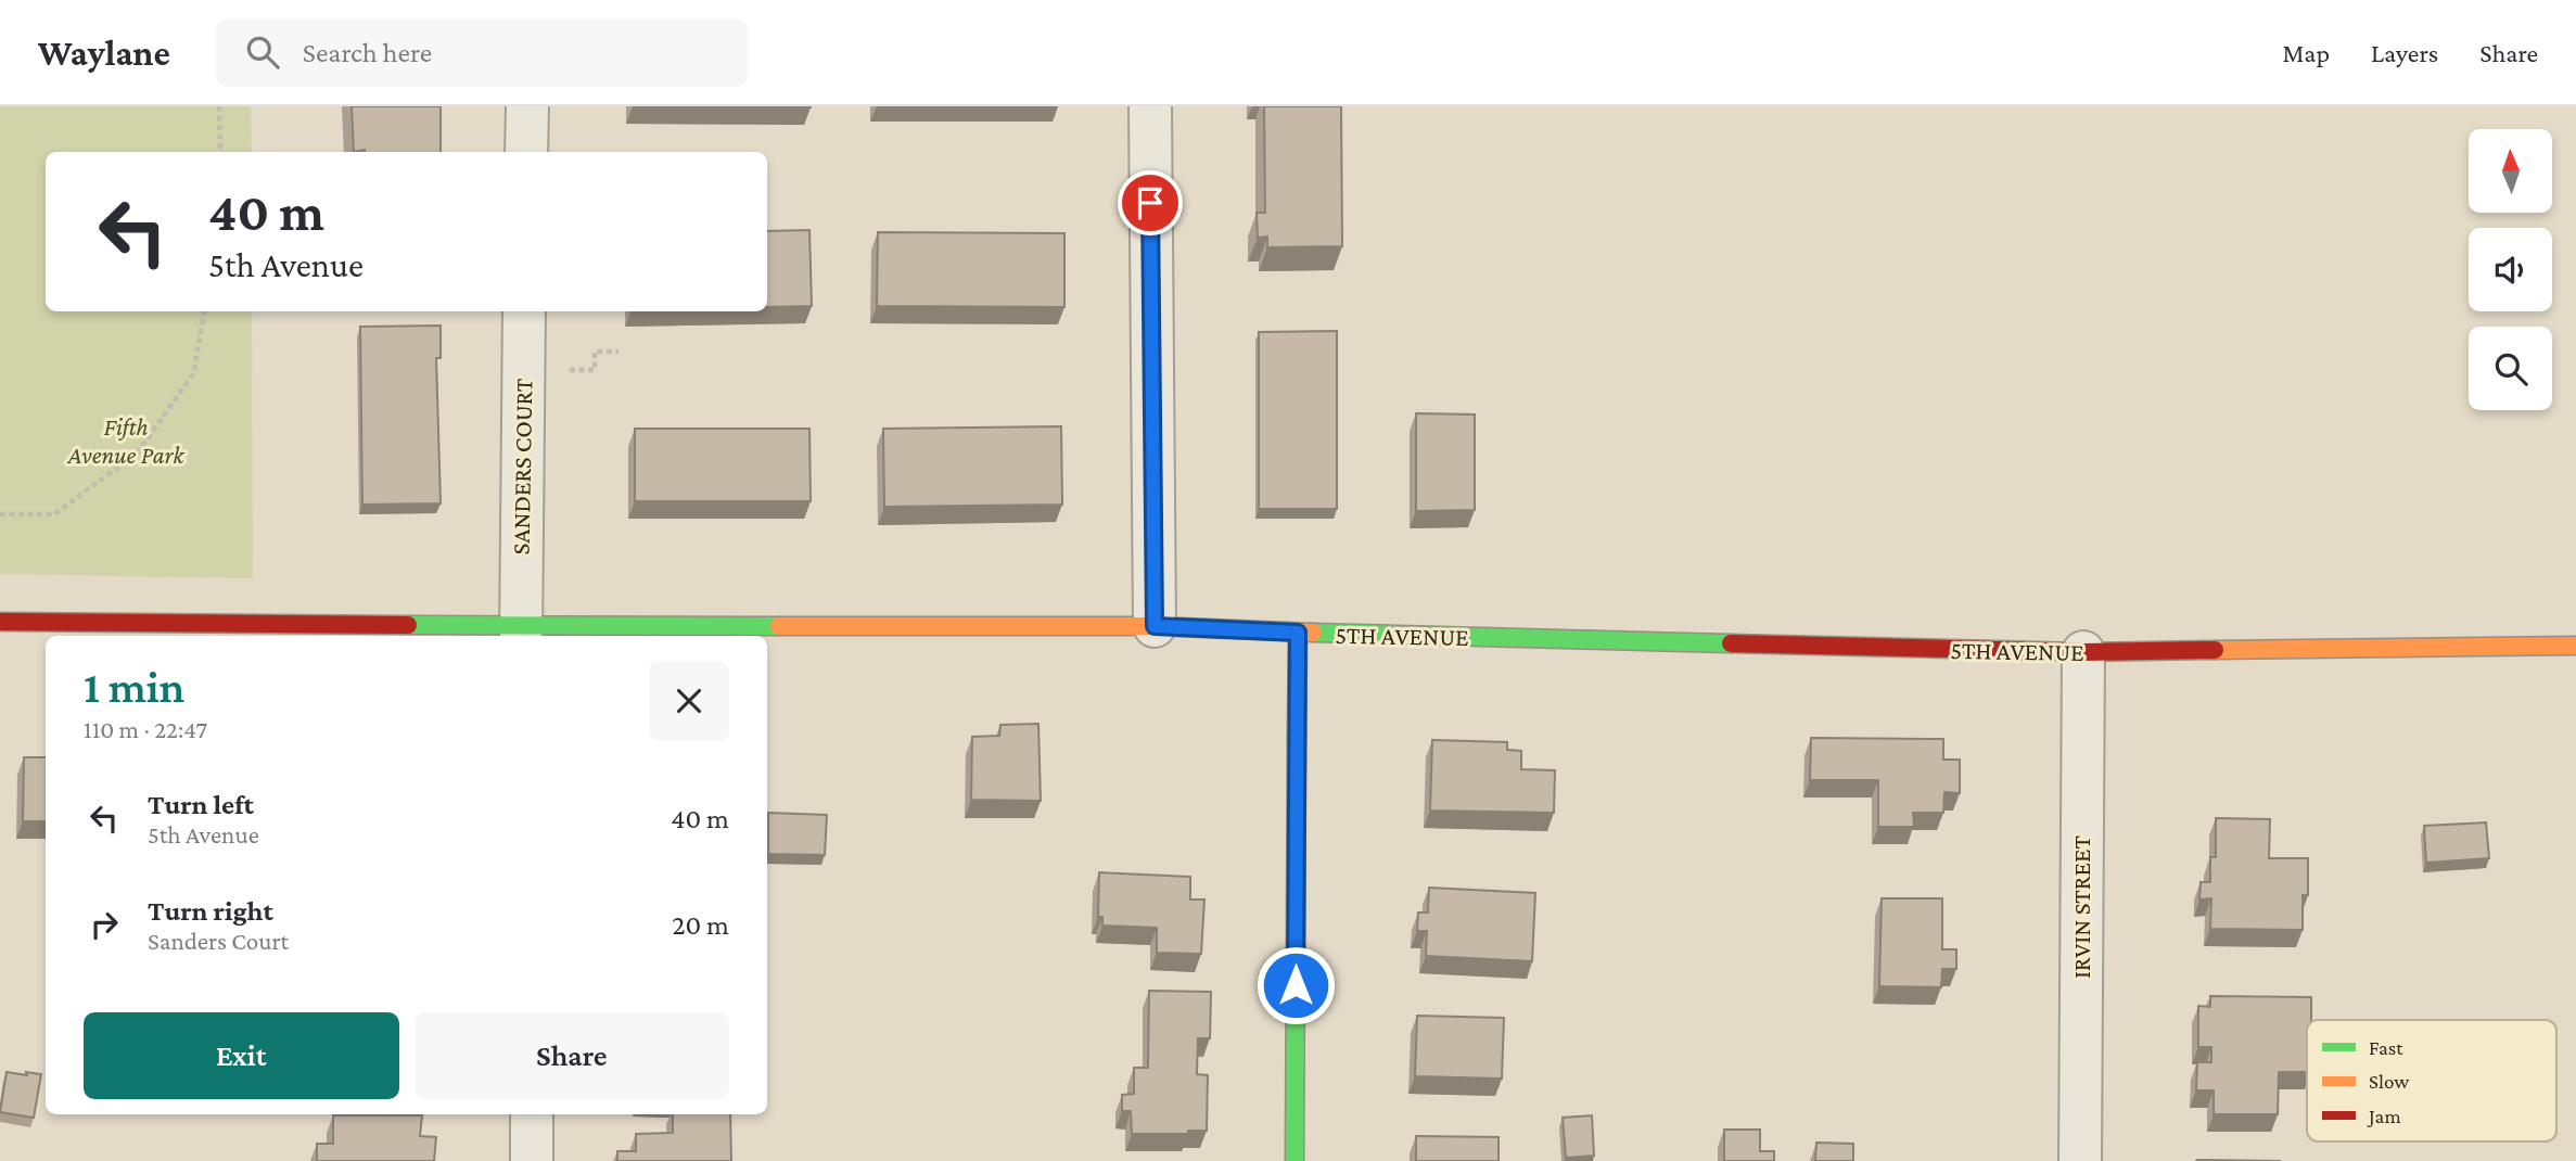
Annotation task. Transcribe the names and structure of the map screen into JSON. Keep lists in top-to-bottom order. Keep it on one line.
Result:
{"streets":{"street":["SANDERS COURT","5TH AVENUE","IRVIN STREET"]},"crossings":[["SANDERS COURT","5TH AVENUE"],["5TH AVENUE","IRVIN STREET"]],"parks":["Fifth Avenue Park"],"legend":["Fast","Slow","Jam"],"north":"top","page":{"header":"Waylane","search":"Search here","nav":["Map","Layers","Share"],"turn":["40 m","5th Avenue"],"heading":["1 min","110 m · 22:47"],"list":[{"name":"Turn left","note":"5th Avenue","value":"40 m"},{"name":"Turn right","note":"Sanders Court","value":"20 m"}],"buttons":["Exit","Share"]}}
